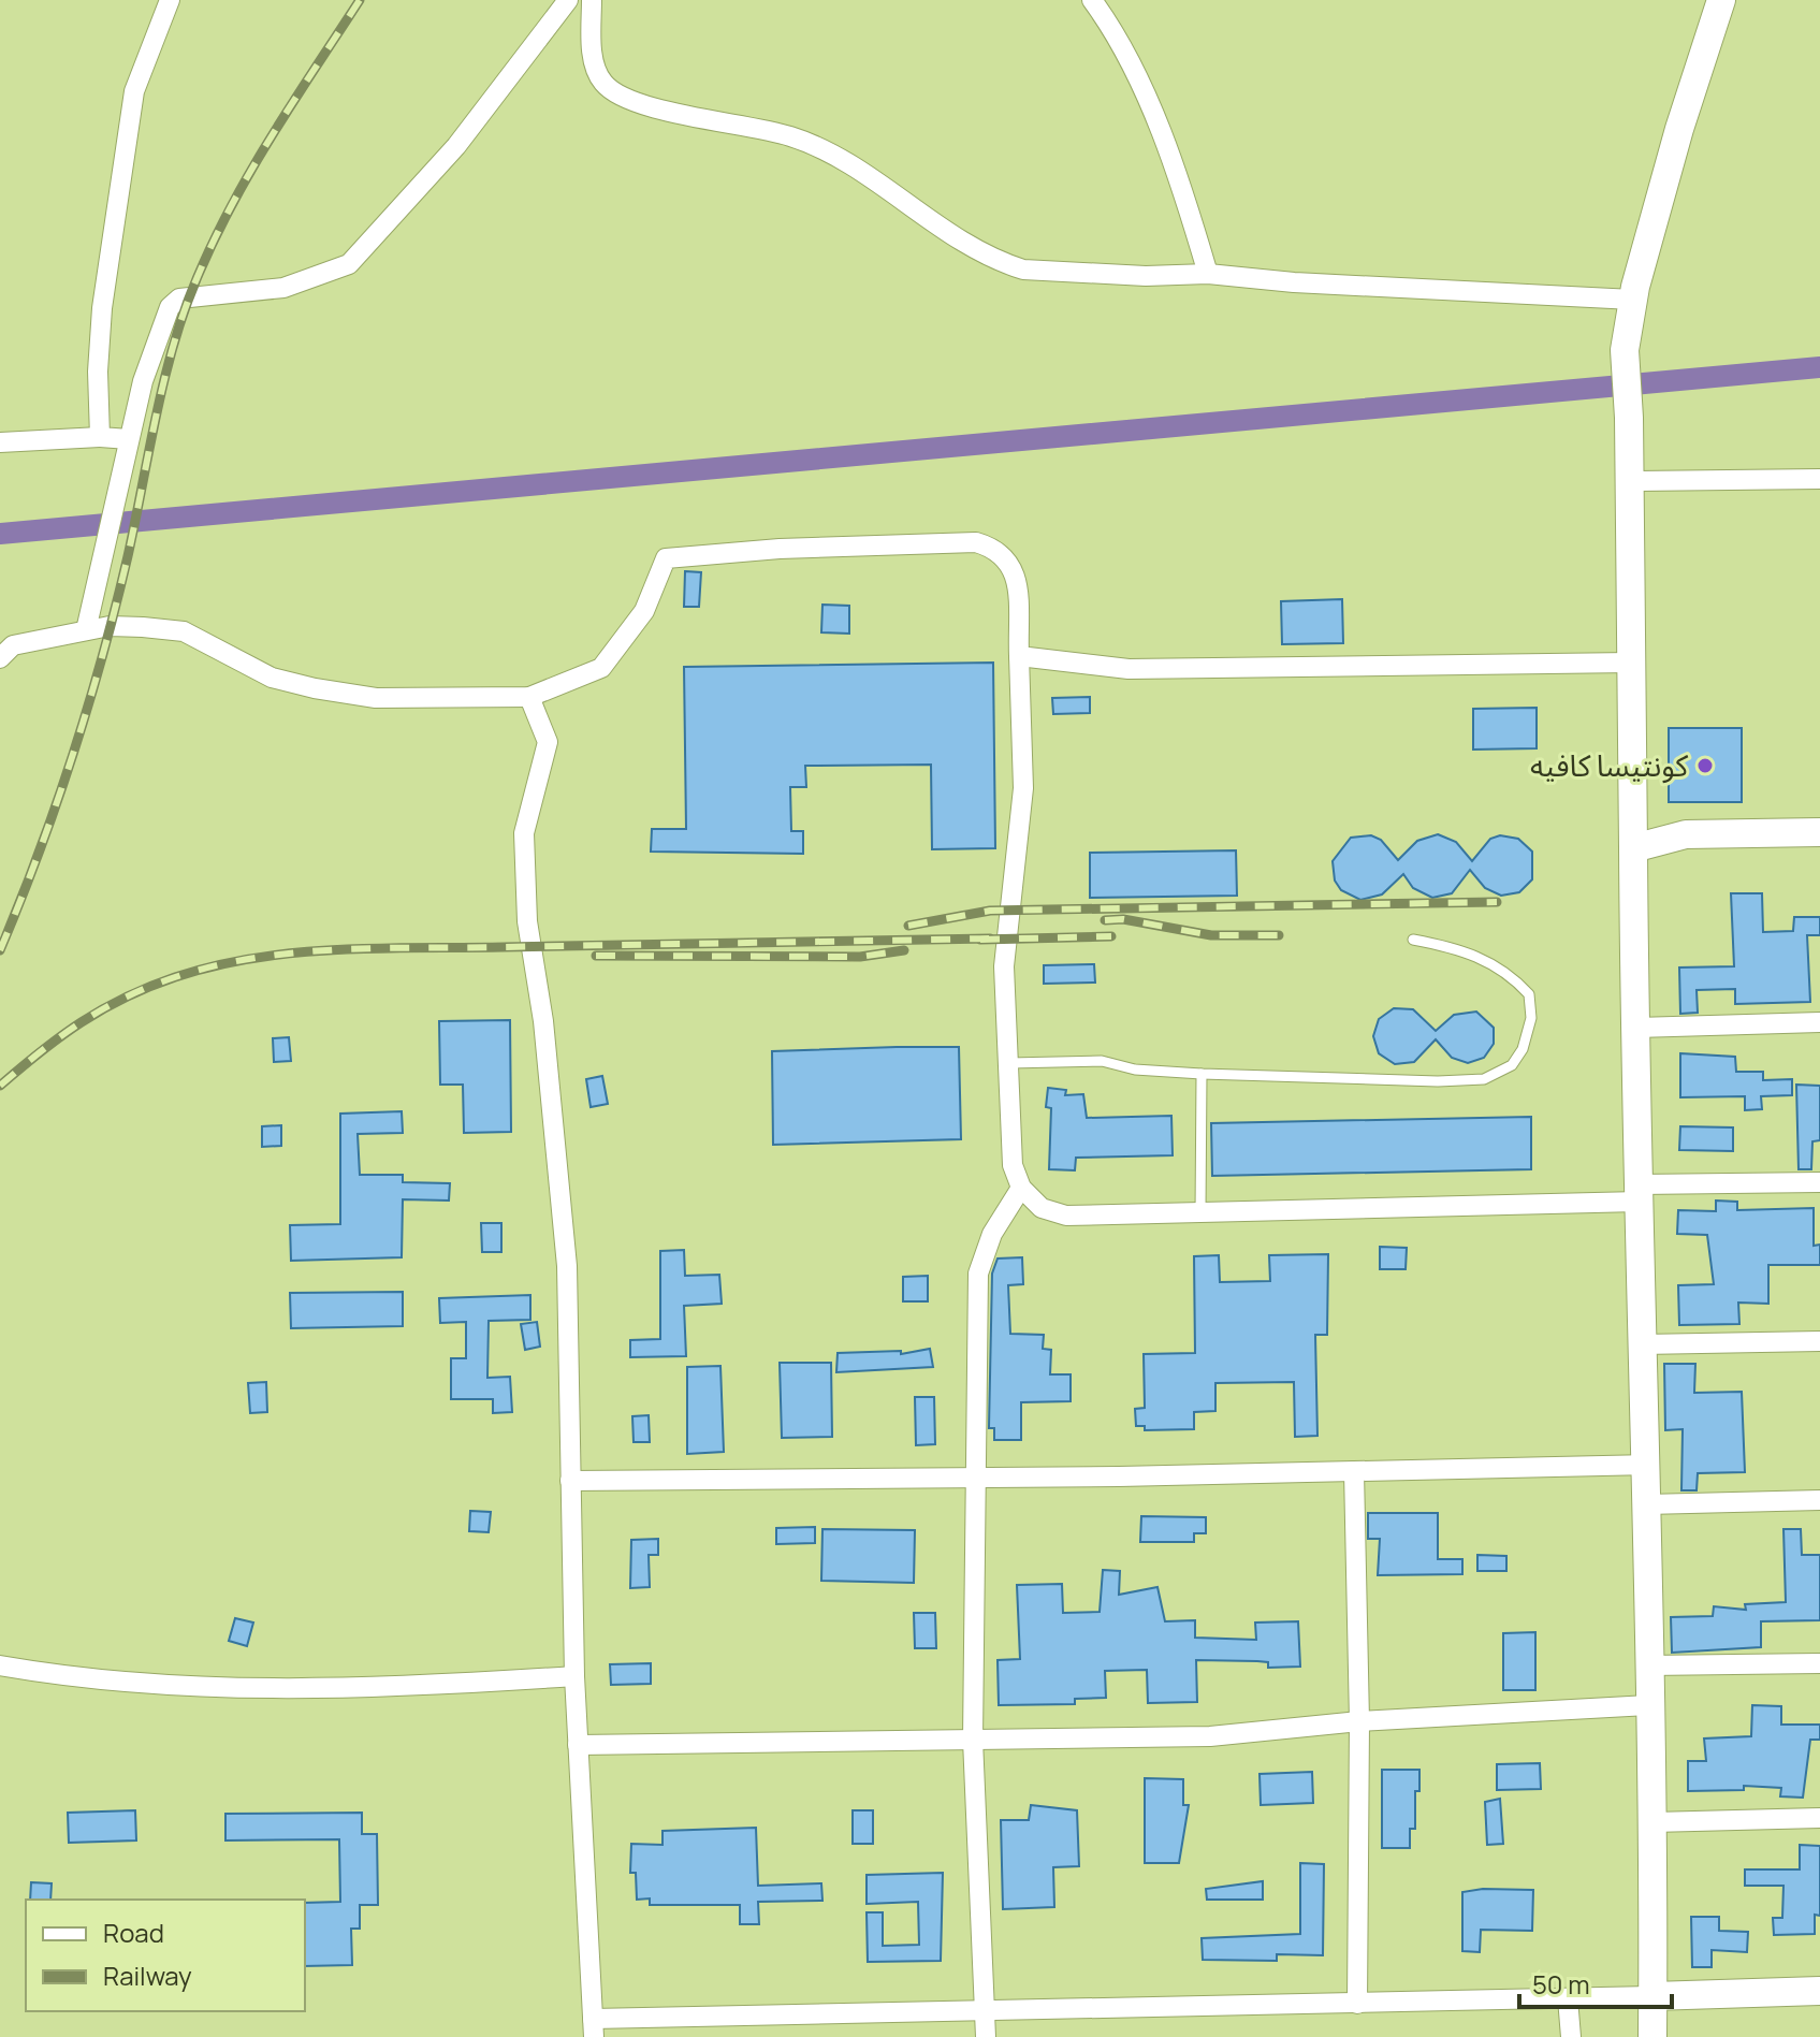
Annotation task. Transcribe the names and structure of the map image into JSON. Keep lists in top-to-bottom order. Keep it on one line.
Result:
{"places":["كونتيسا كافيه"],"legend":["Road","Railway"],"scale_bar":"50 m"}
